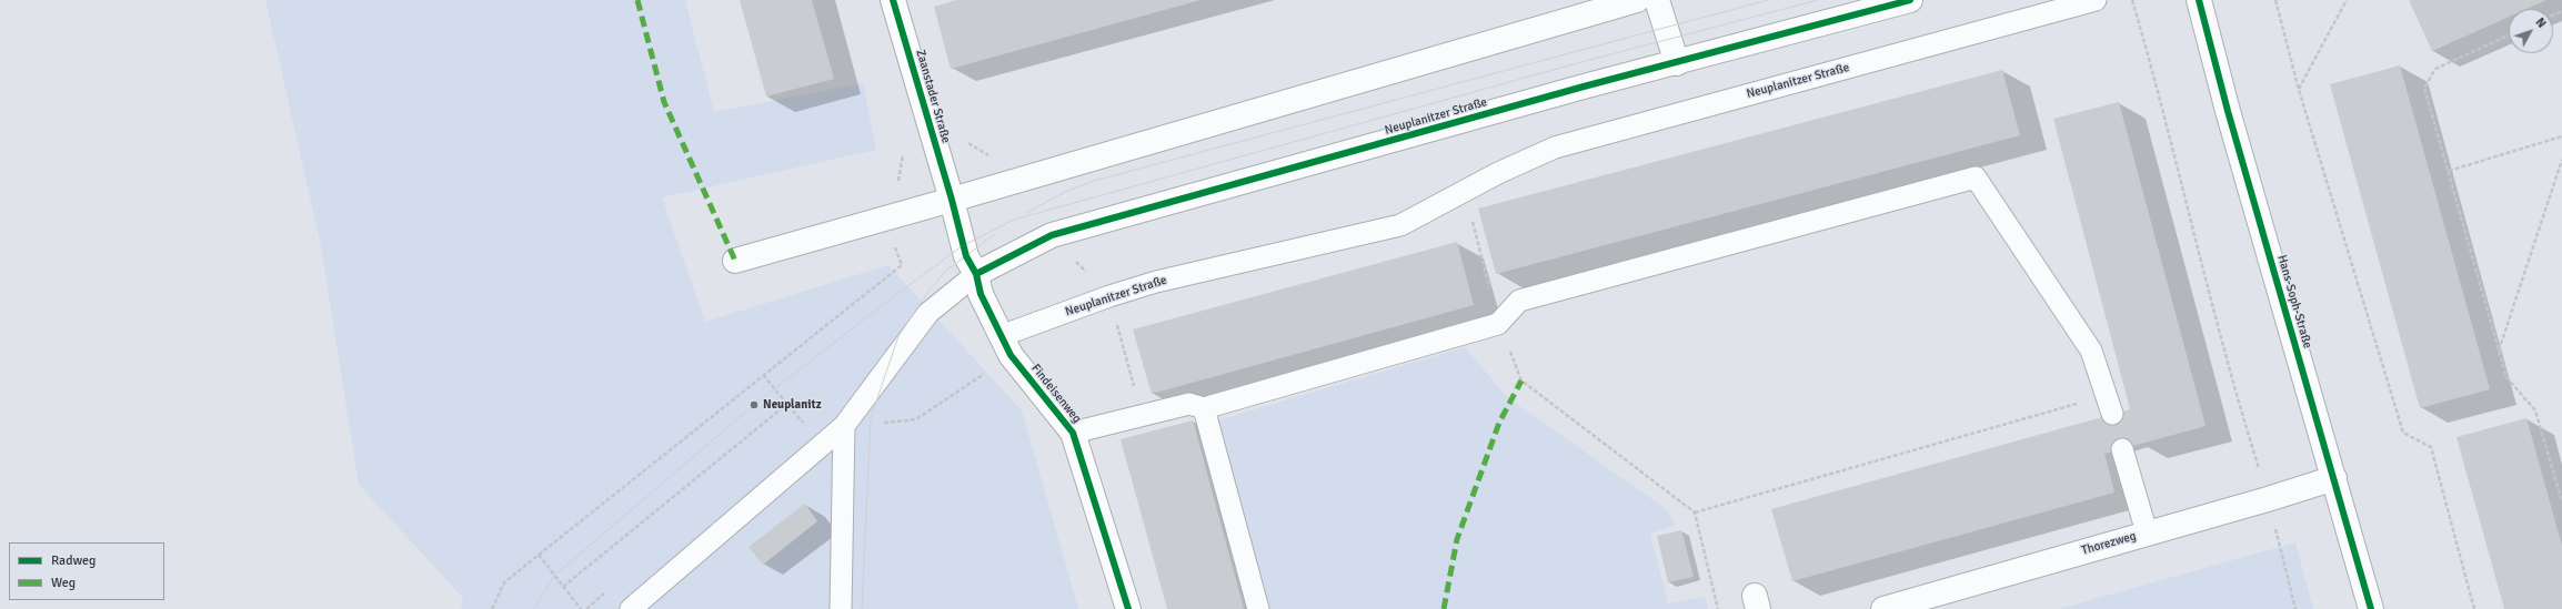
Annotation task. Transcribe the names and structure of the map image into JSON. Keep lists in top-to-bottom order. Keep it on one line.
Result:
{"streets":{"street":["Neuplanitzer Straße","Zaanstader Straße","Hans-Soph-Straße","Findeisenweg","Thorezweg"]},"crossings":[["Neuplanitzer Straße","Findeisenweg"],["Zaanstader Straße","Findeisenweg"],["Hans-Soph-Straße","Thorezweg"]],"places":["Neuplanitz"],"legend":["Radweg","Weg"],"north":"top right"}
